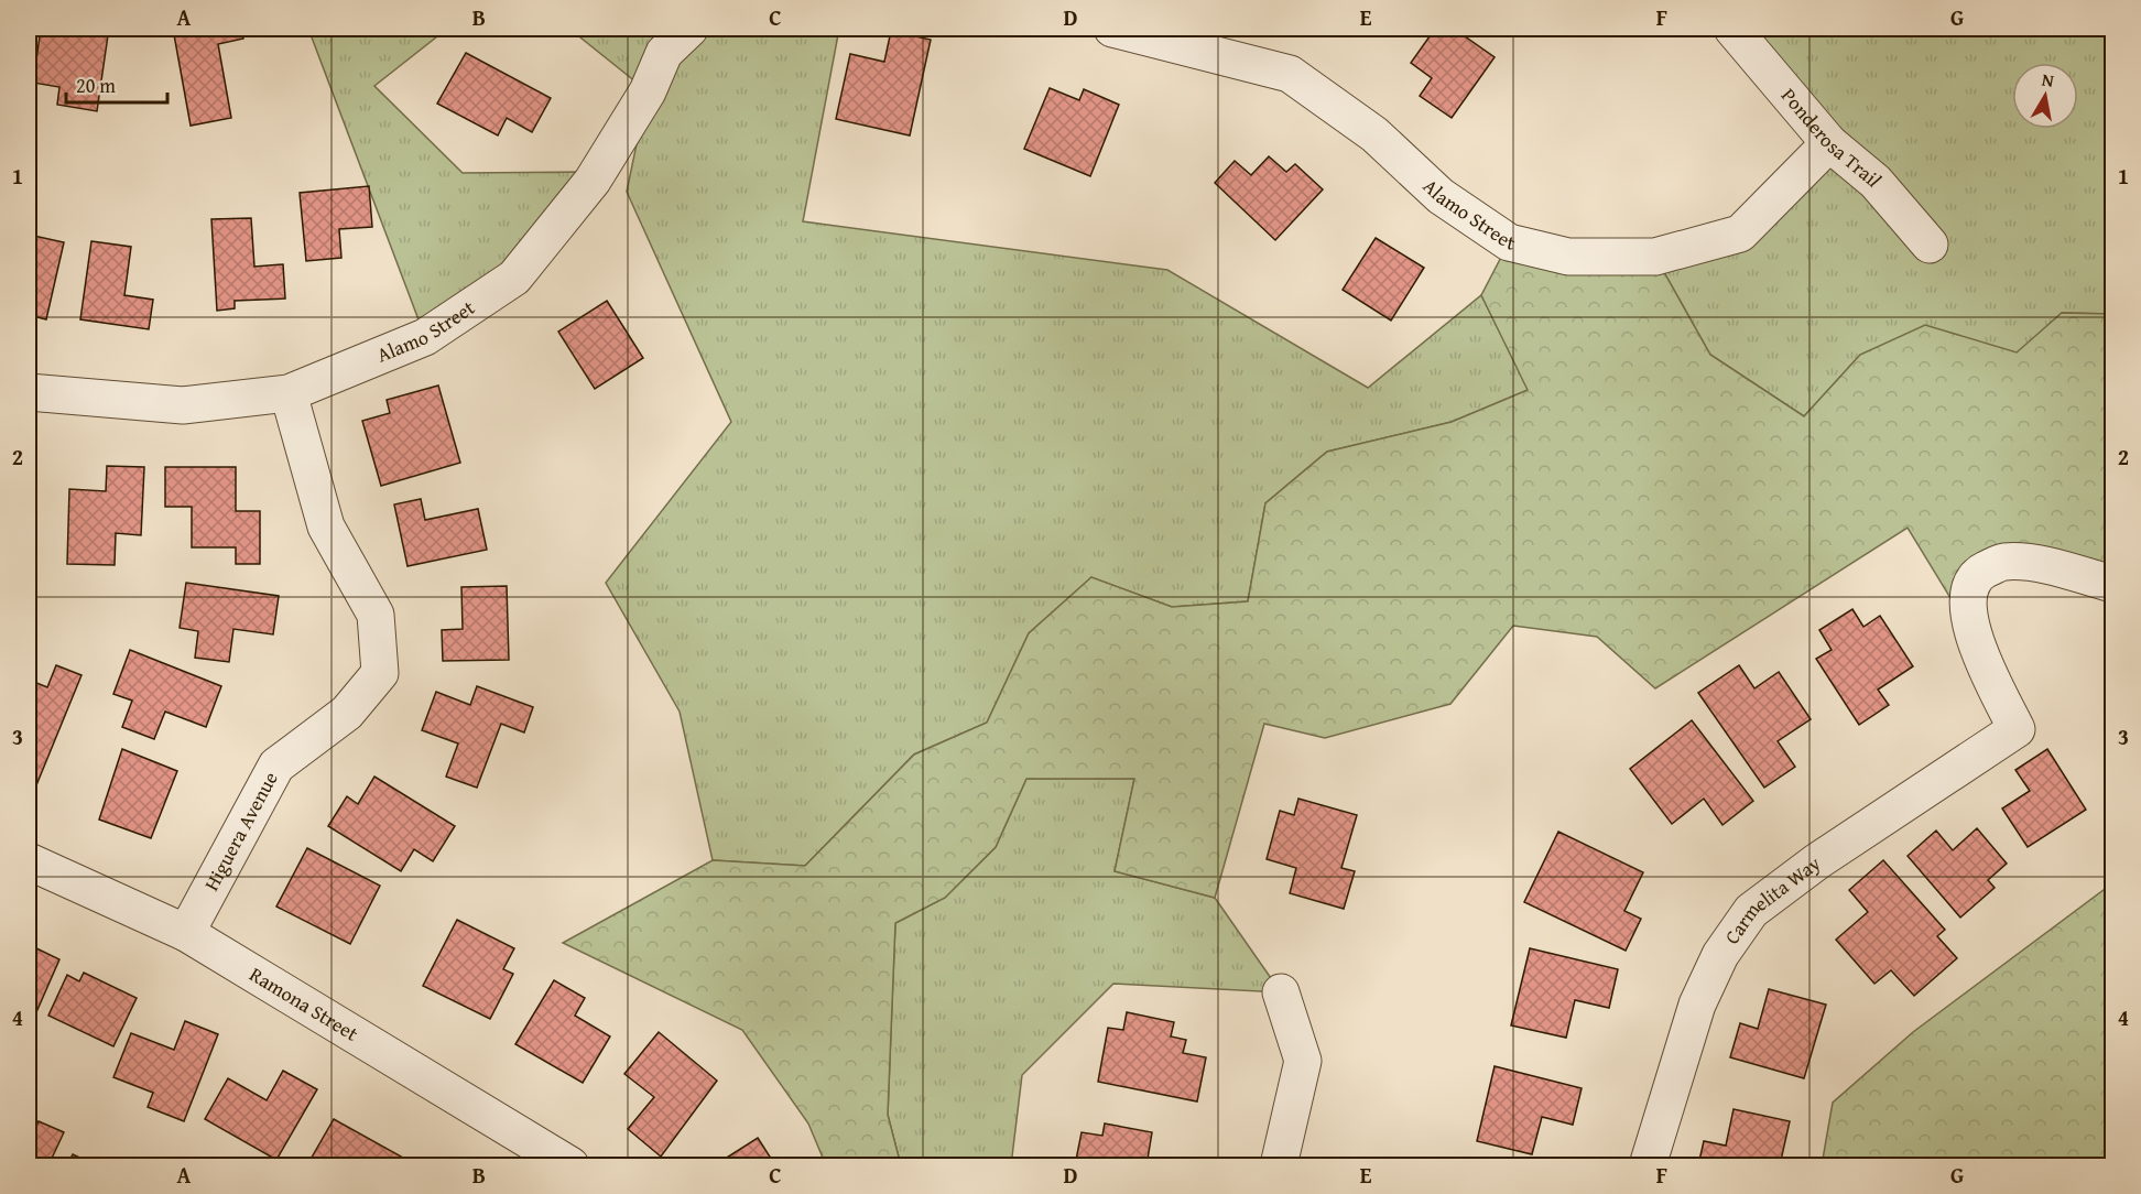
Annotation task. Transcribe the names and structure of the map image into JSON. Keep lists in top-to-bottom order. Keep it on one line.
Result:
{"streets":{"street":["Ponderosa Trail","Alamo Street","Higuera Avenue","Carmelita Way","Ramona Street"]},"crossings":[["Ponderosa Trail","Alamo Street"],["Alamo Street","Higuera Avenue"],["Higuera Avenue","Ramona Street"]],"scale_bar":"20 m","north":"top","grid":{"columns":["A","B","C","D","E","F","G"],"rows":["1","2","3","4"]}}
